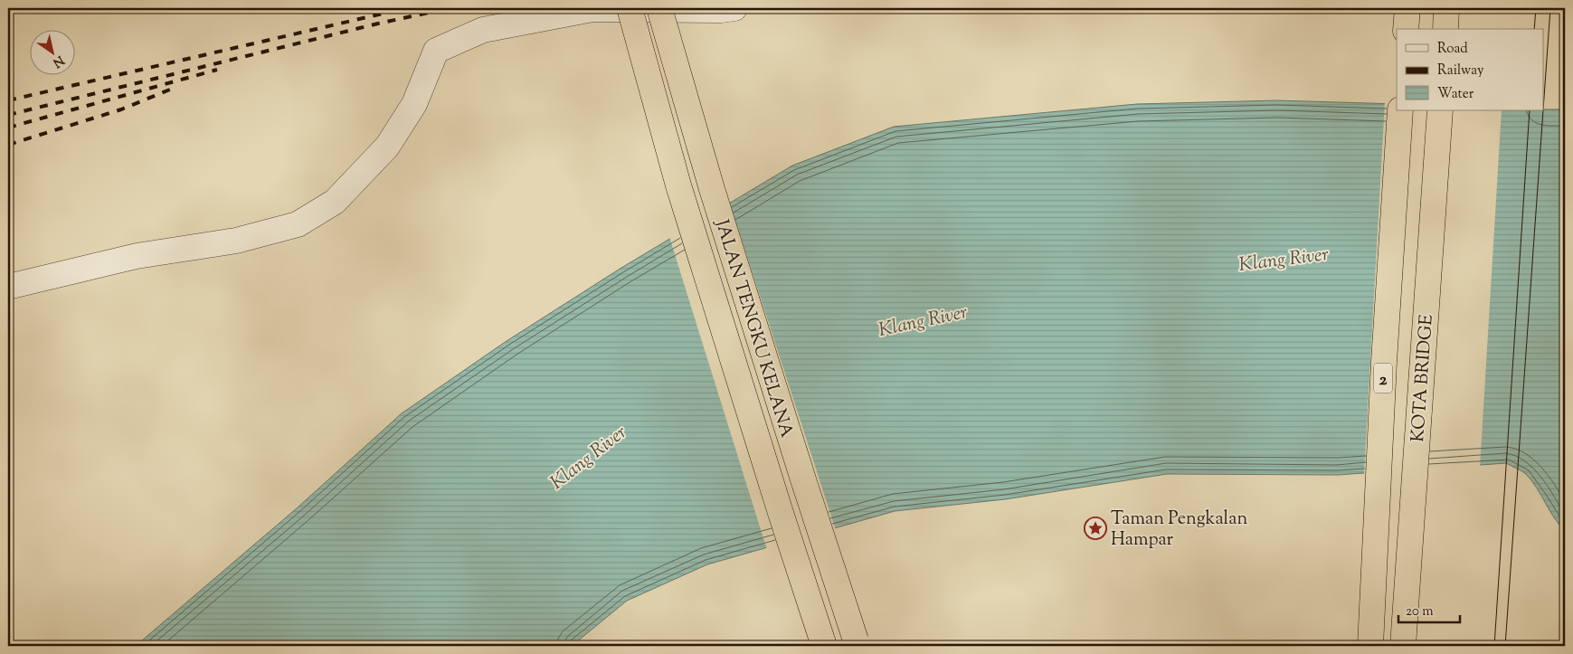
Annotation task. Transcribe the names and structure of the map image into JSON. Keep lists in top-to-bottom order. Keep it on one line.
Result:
{"streets":{"highway":["JALAN TENGKU KELANA","2","KOTA BRIDGE"]},"water":["Klang River"],"places":{"place":["Taman Pengkalan Hampar"]},"legend":["Road","Railway","Water"],"scale_bar":"20 m","north":"bottom right"}
